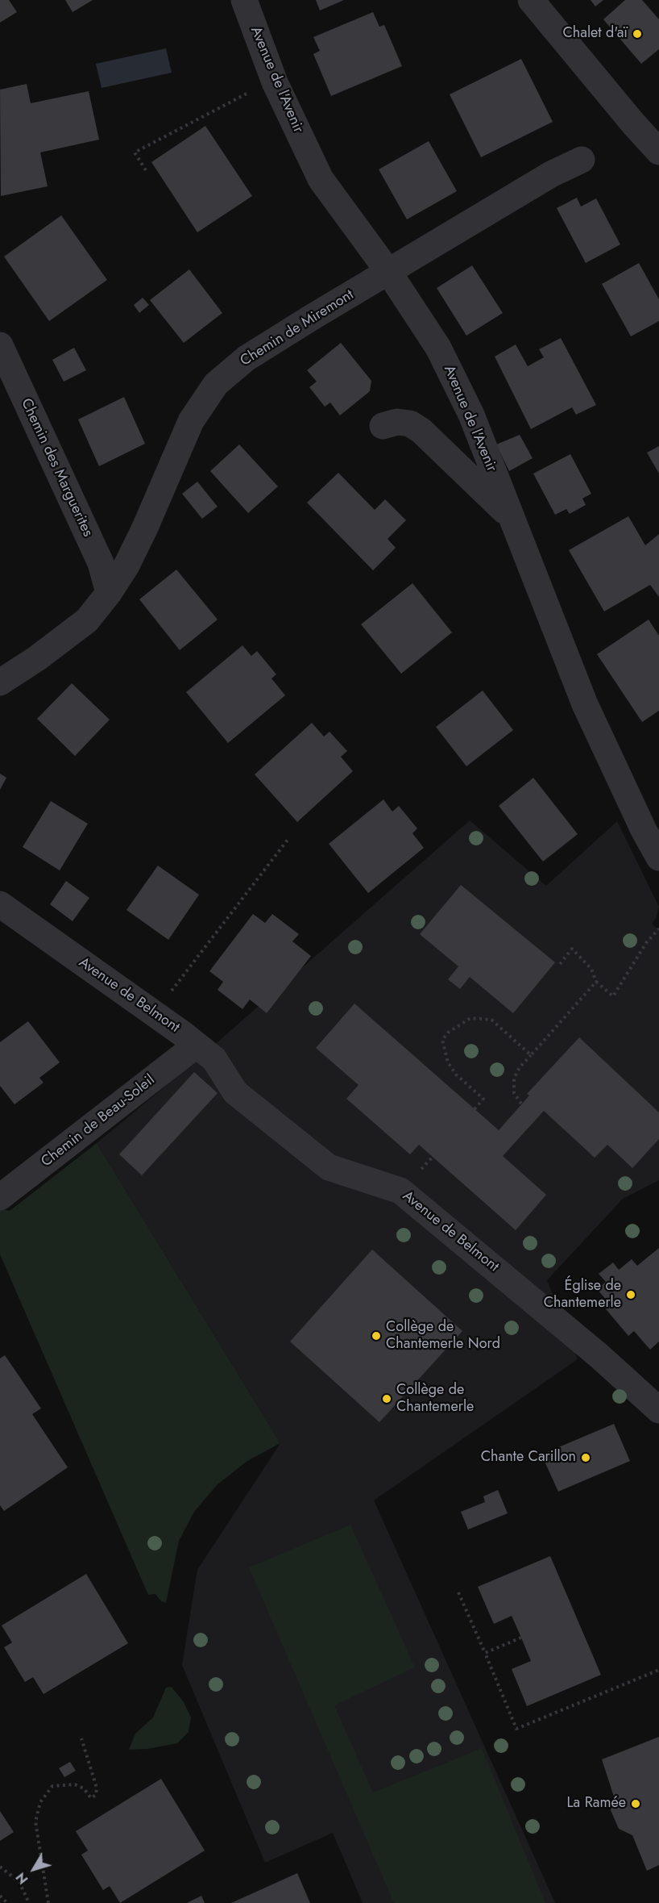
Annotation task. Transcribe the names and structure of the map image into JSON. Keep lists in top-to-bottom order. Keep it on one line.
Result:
{"streets":{"street":["Avenue de l'Avenir","Chemin de Miremont","Chemin des Marguerites","Avenue de Belmont","Chemin de Beau-Soleil"]},"crossings":[["Avenue de l'Avenir","Chemin de Miremont"],["Chemin de Miremont","Chemin des Marguerites"],["Avenue de Belmont","Chemin de Beau-Soleil"]],"places":["Chalet d'aï","Église de Chantemerle","Collège de Chantemerle Nord","Collège de Chantemerle","Chante Carillon","La Ramée"],"north":"bottom left"}
